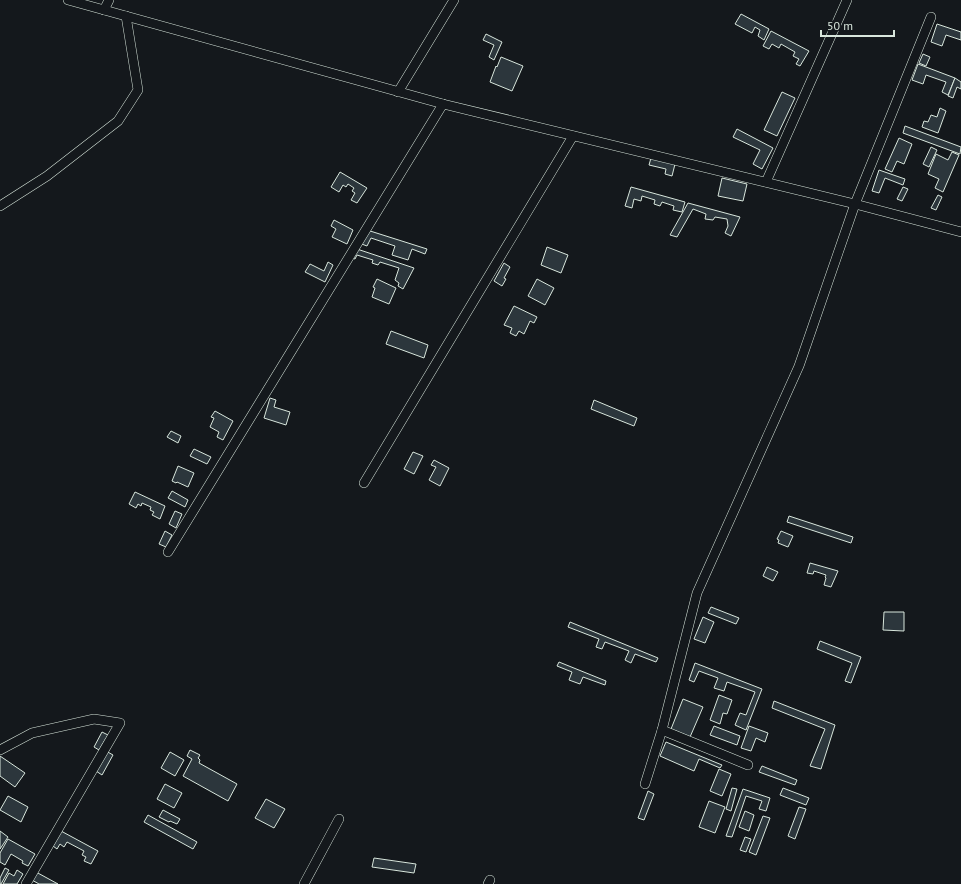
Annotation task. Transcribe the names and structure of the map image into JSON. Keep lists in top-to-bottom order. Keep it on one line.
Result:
{"scale_bar":"50 m"}
